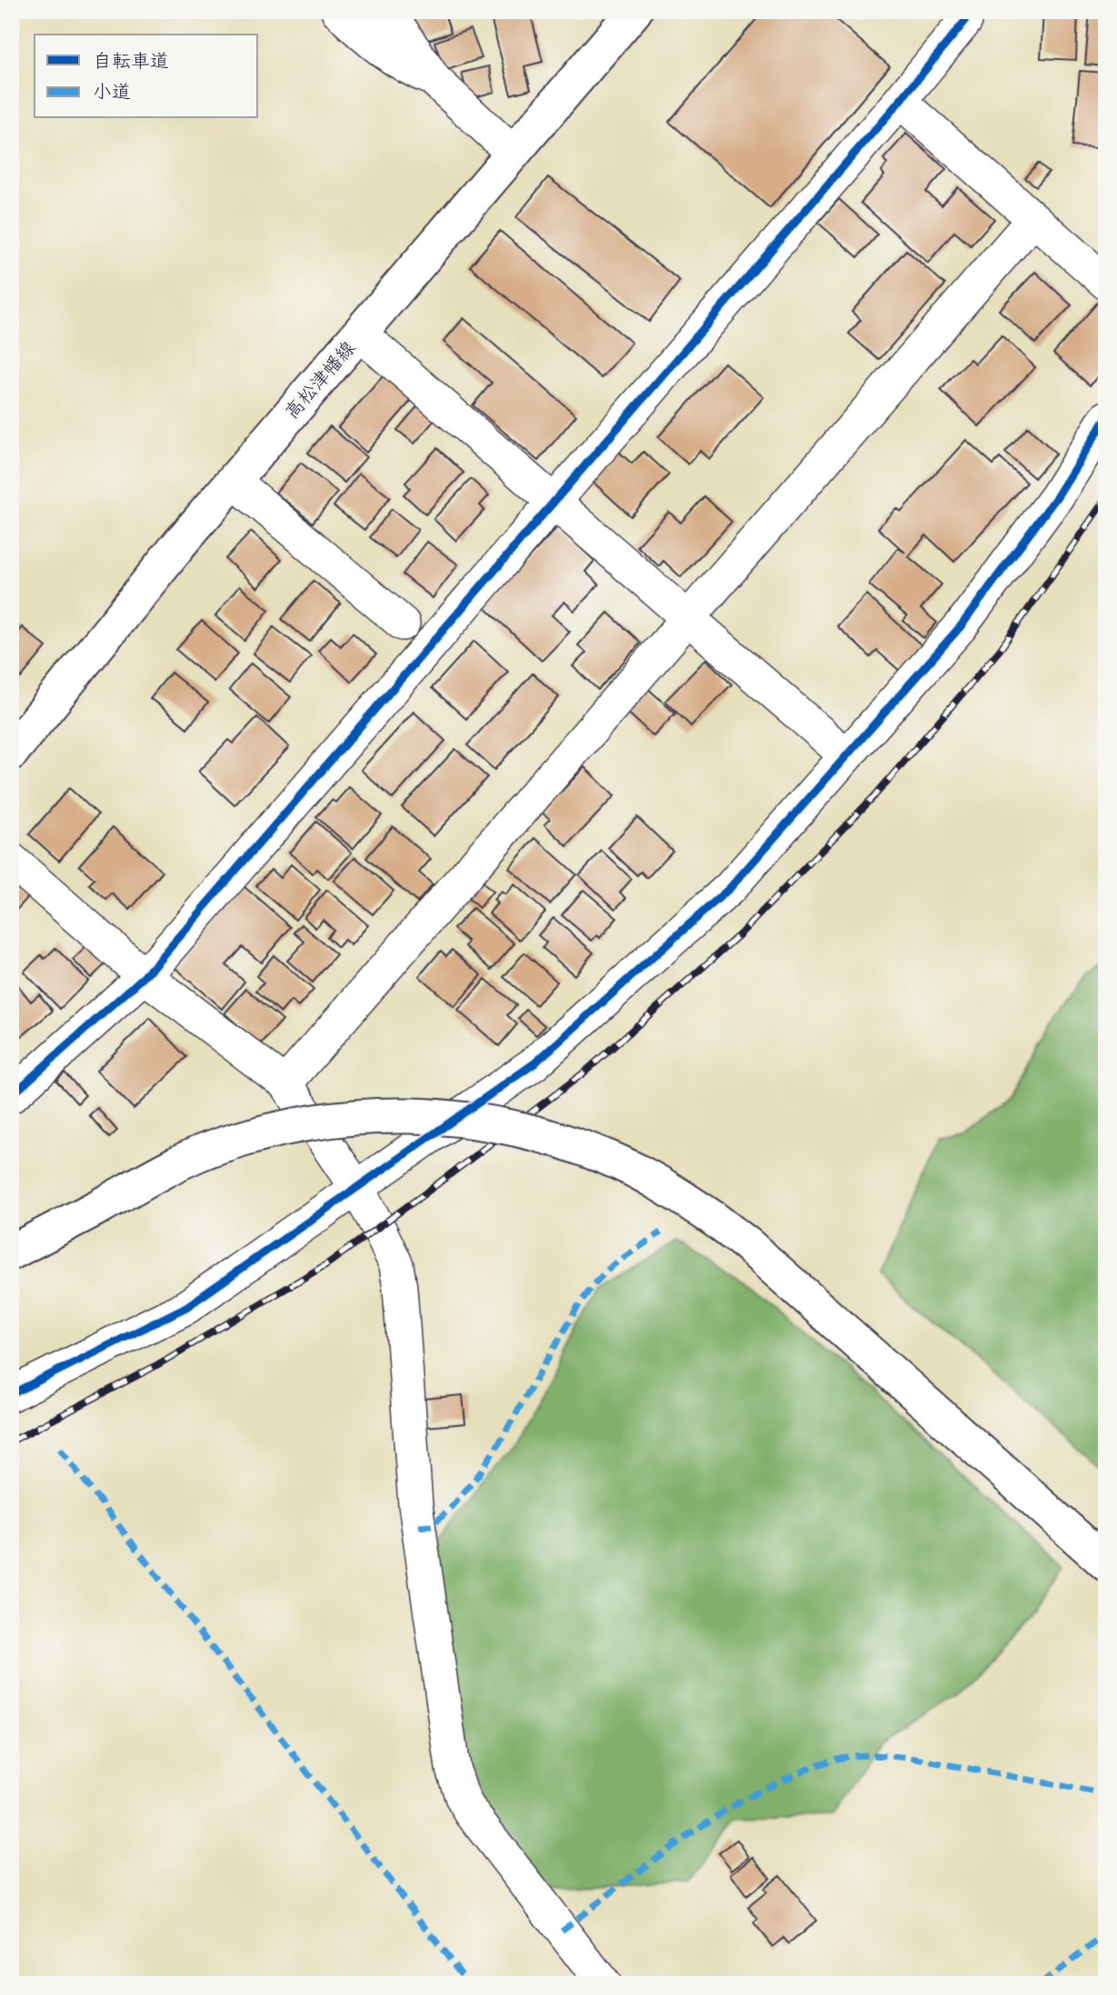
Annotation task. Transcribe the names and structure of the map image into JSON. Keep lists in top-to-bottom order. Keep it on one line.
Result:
{"streets":{"street":["高松津幡線"]},"legend":["自転車道","小道"]}
